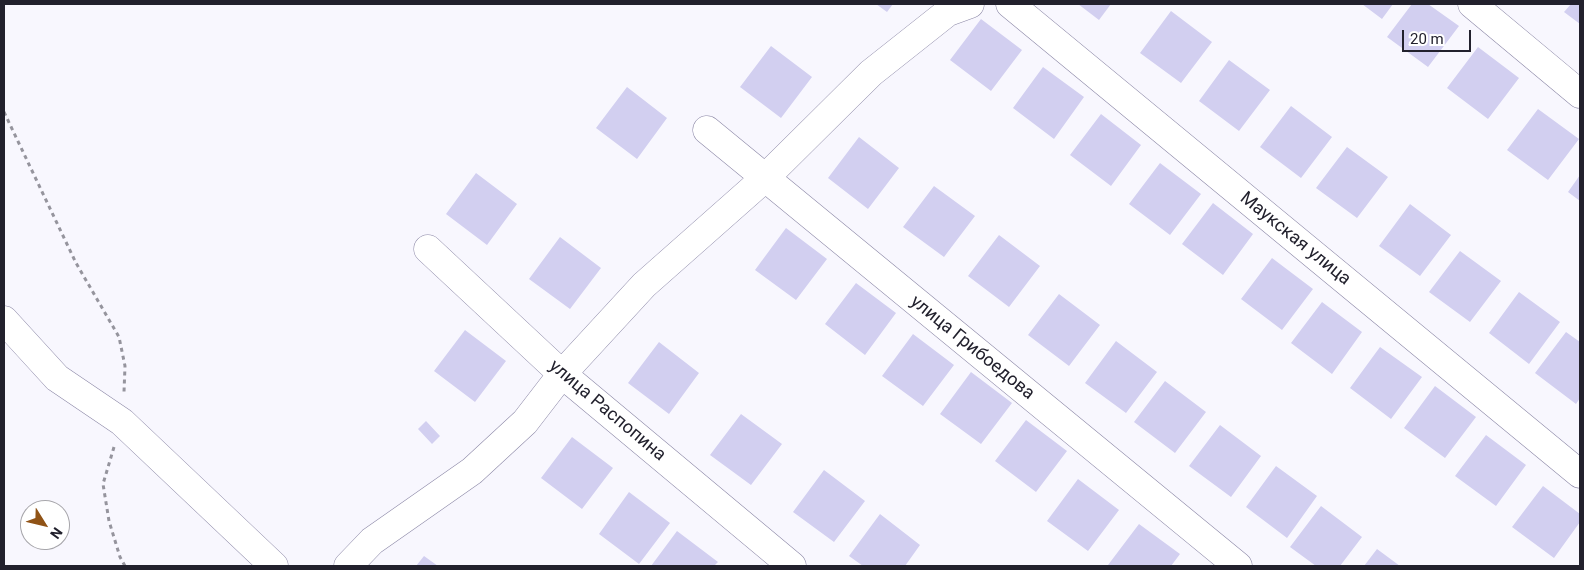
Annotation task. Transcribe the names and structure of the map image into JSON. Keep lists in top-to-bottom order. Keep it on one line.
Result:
{"streets":{"street":["Маукская улица","улица Грибоедова","улица Распопина"]},"scale_bar":"20 m","north":"bottom right"}
